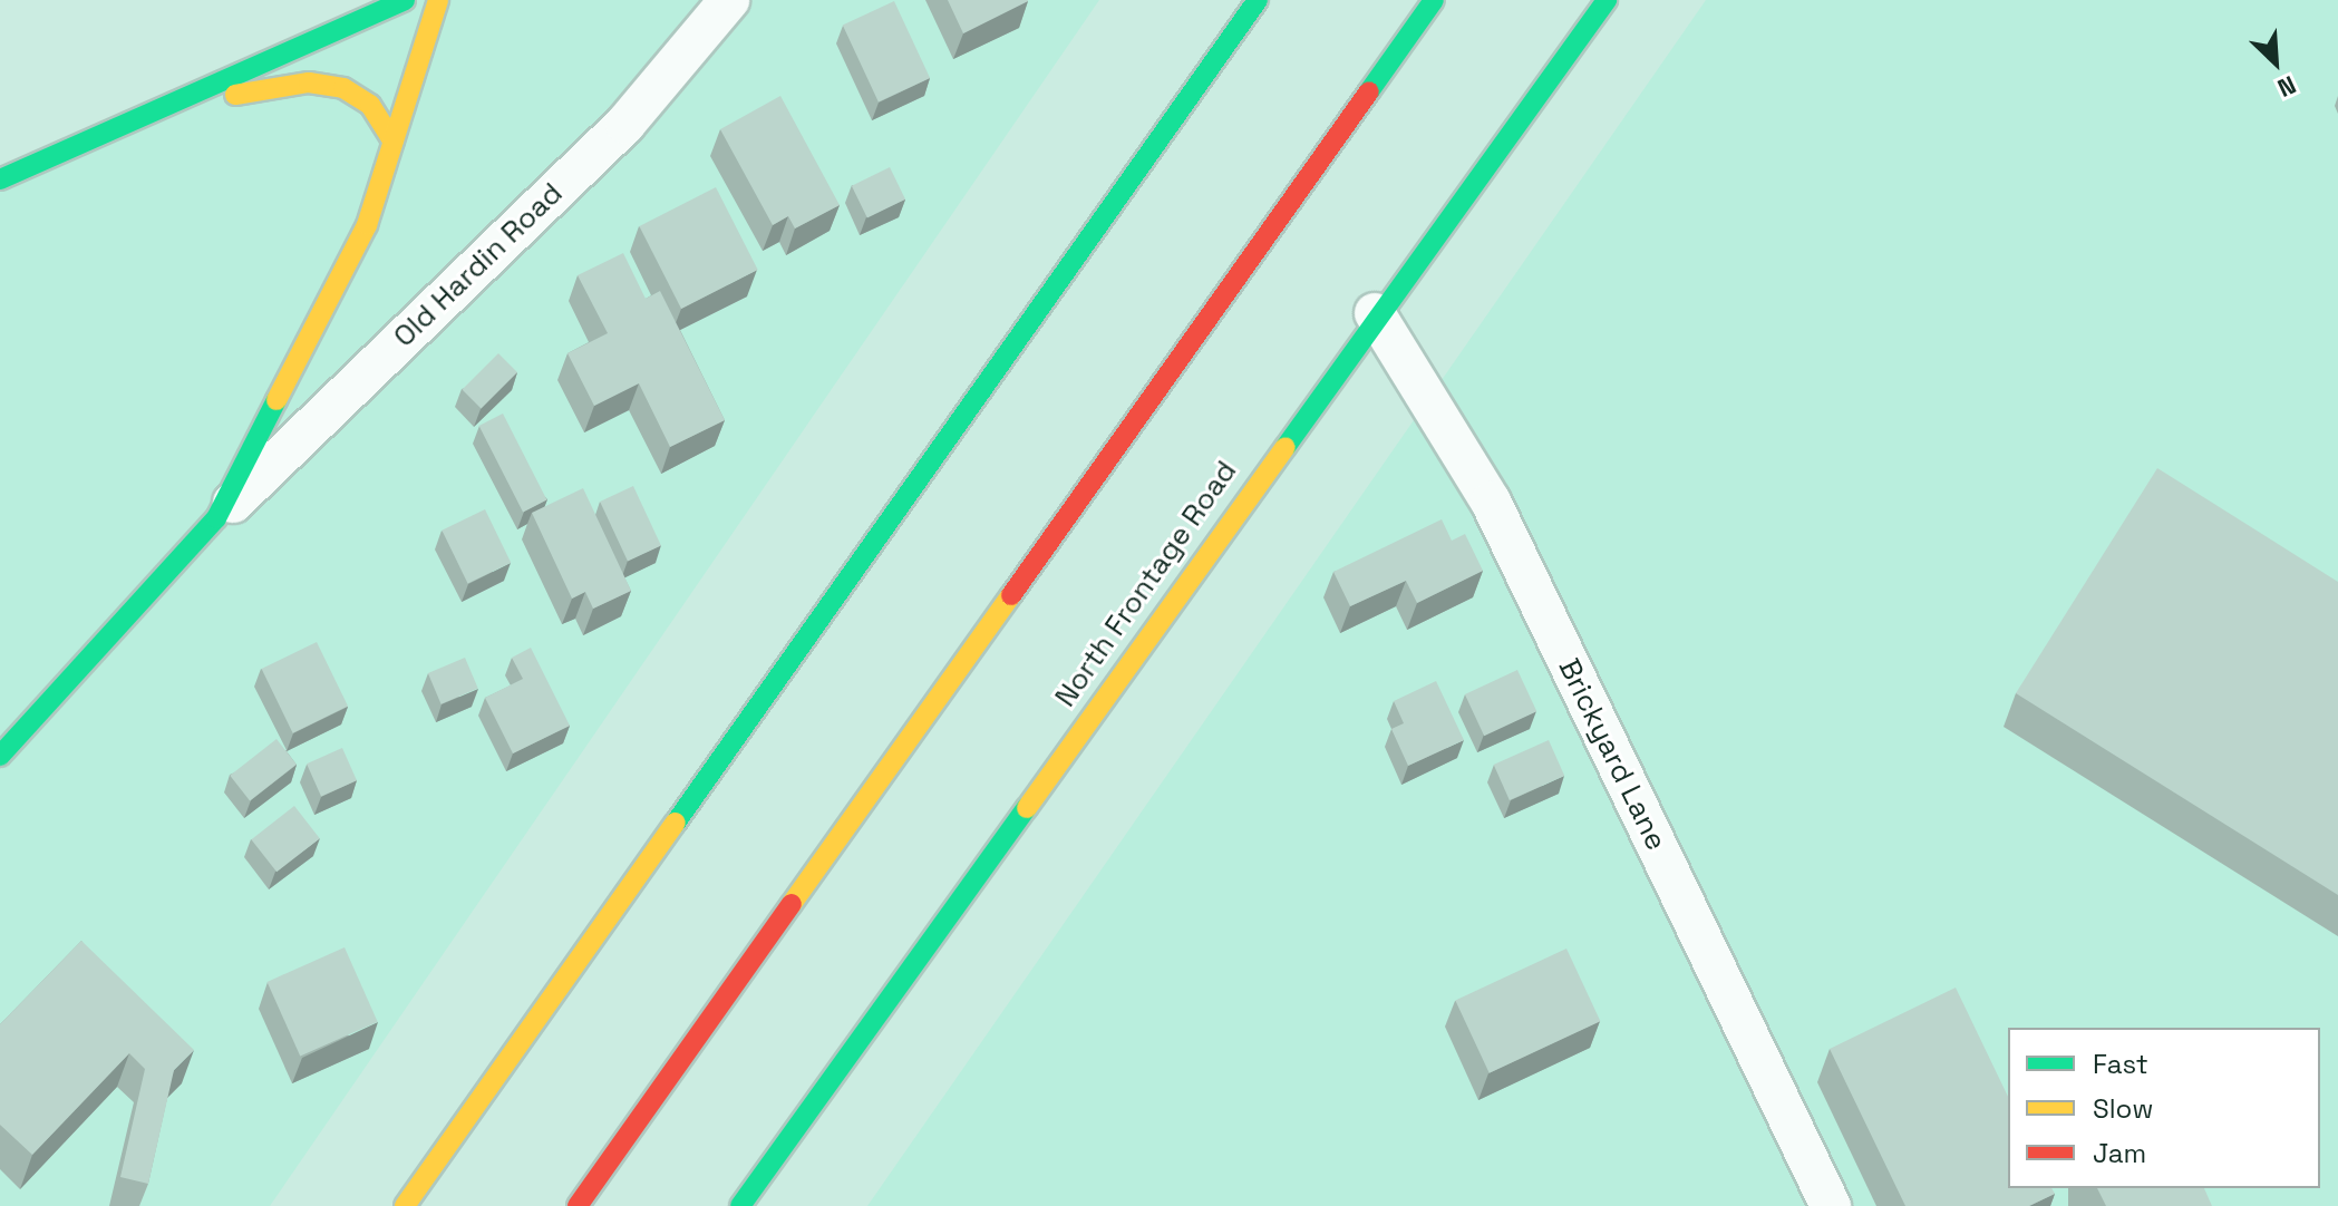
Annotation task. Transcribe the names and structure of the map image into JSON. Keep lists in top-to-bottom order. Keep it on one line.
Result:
{"streets":{"main road":["Old Hardin Road","North Frontage Road"],"street":["Brickyard Lane"]},"crossings":[["North Frontage Road","Brickyard Lane"]],"legend":["Fast","Slow","Jam"],"north":"bottom right"}
